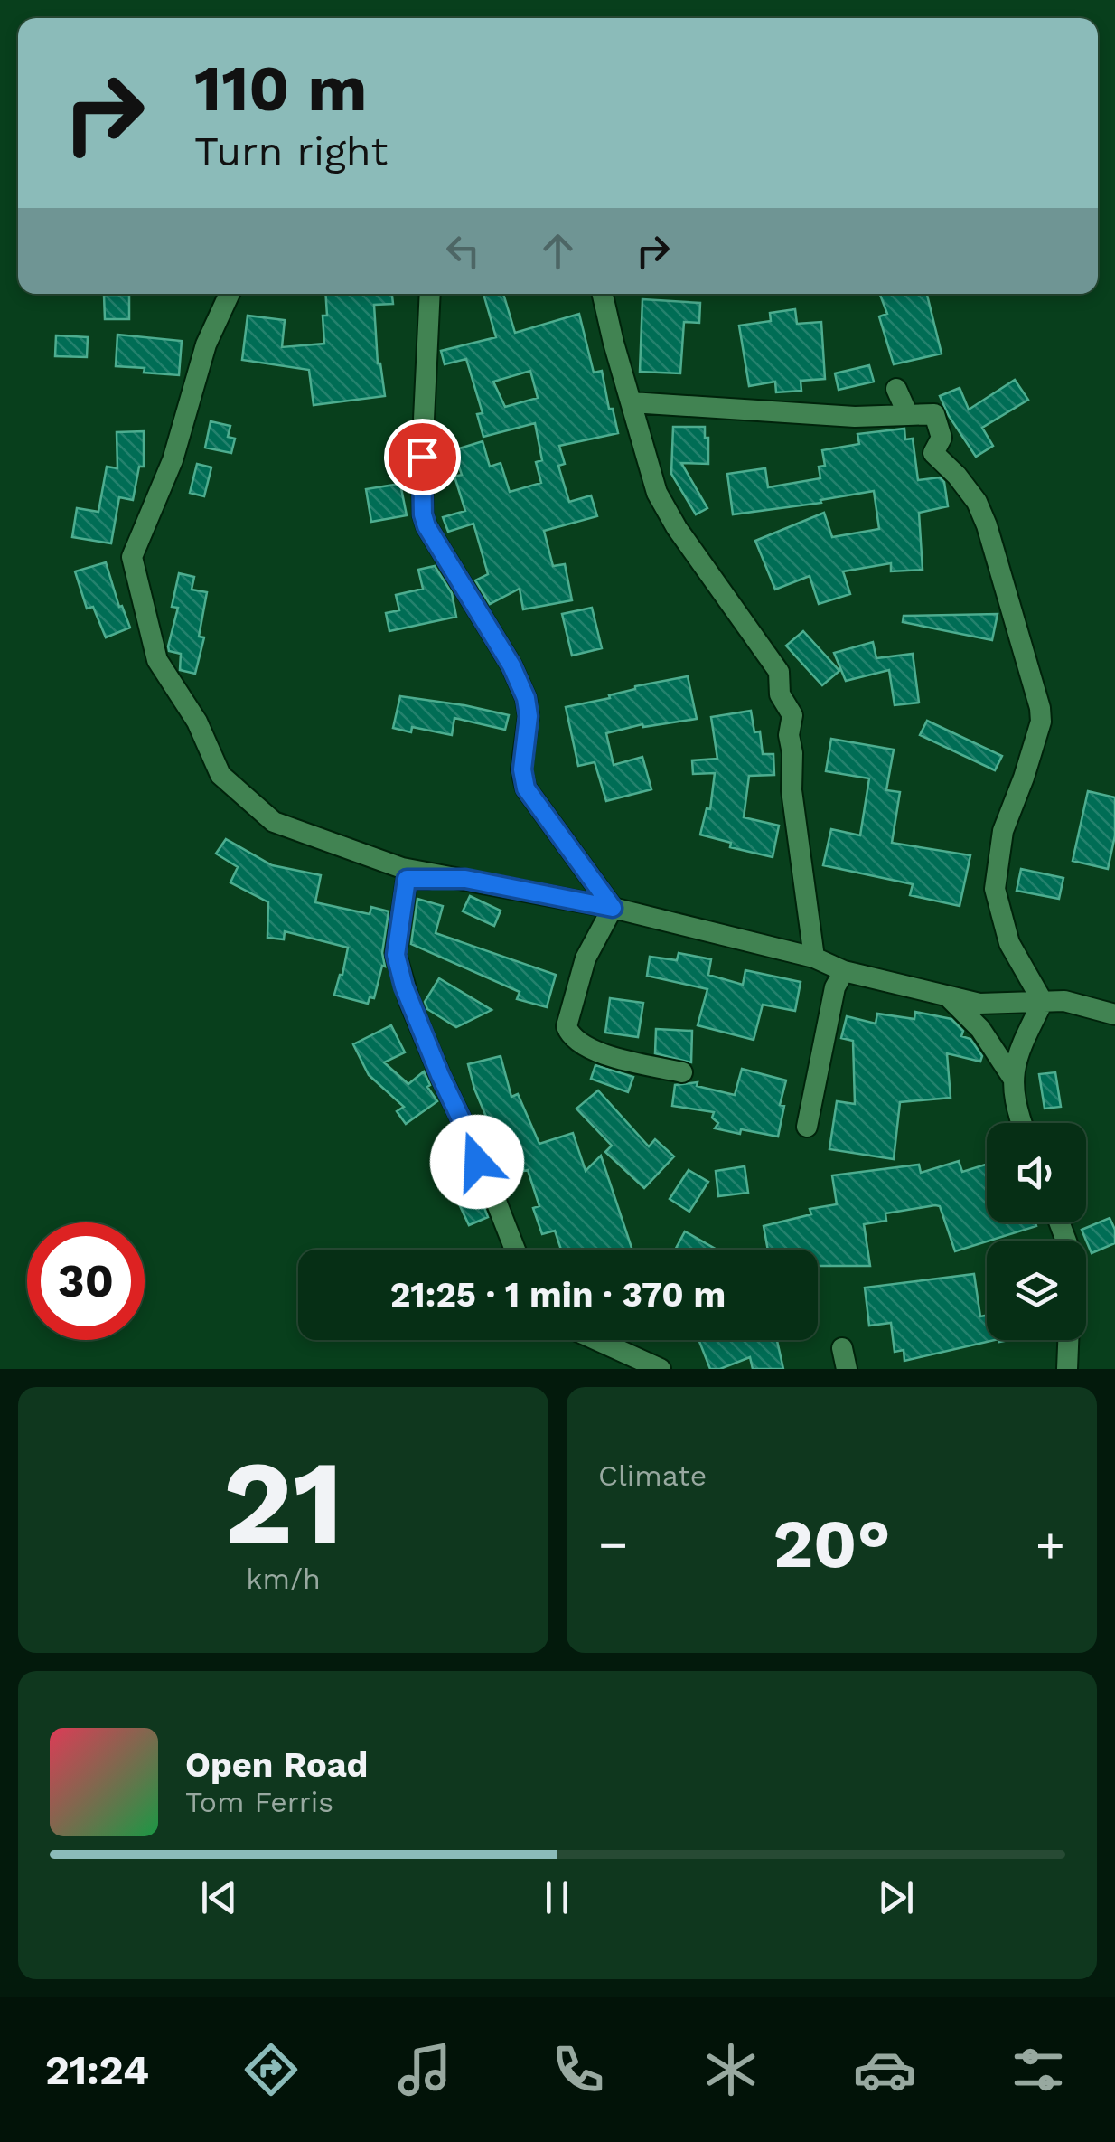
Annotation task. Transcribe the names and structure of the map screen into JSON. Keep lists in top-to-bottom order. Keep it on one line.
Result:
{"page":{"turn":["110 m","Turn right"],"limit":"30","trip":"21:25 · 1 min · 370 m","tile":[["21","km/h"],"Climate"],"heat":["−","20°","+"],"song":["Open Road","Tom Ferris"],"tabs":"21:24"}}
